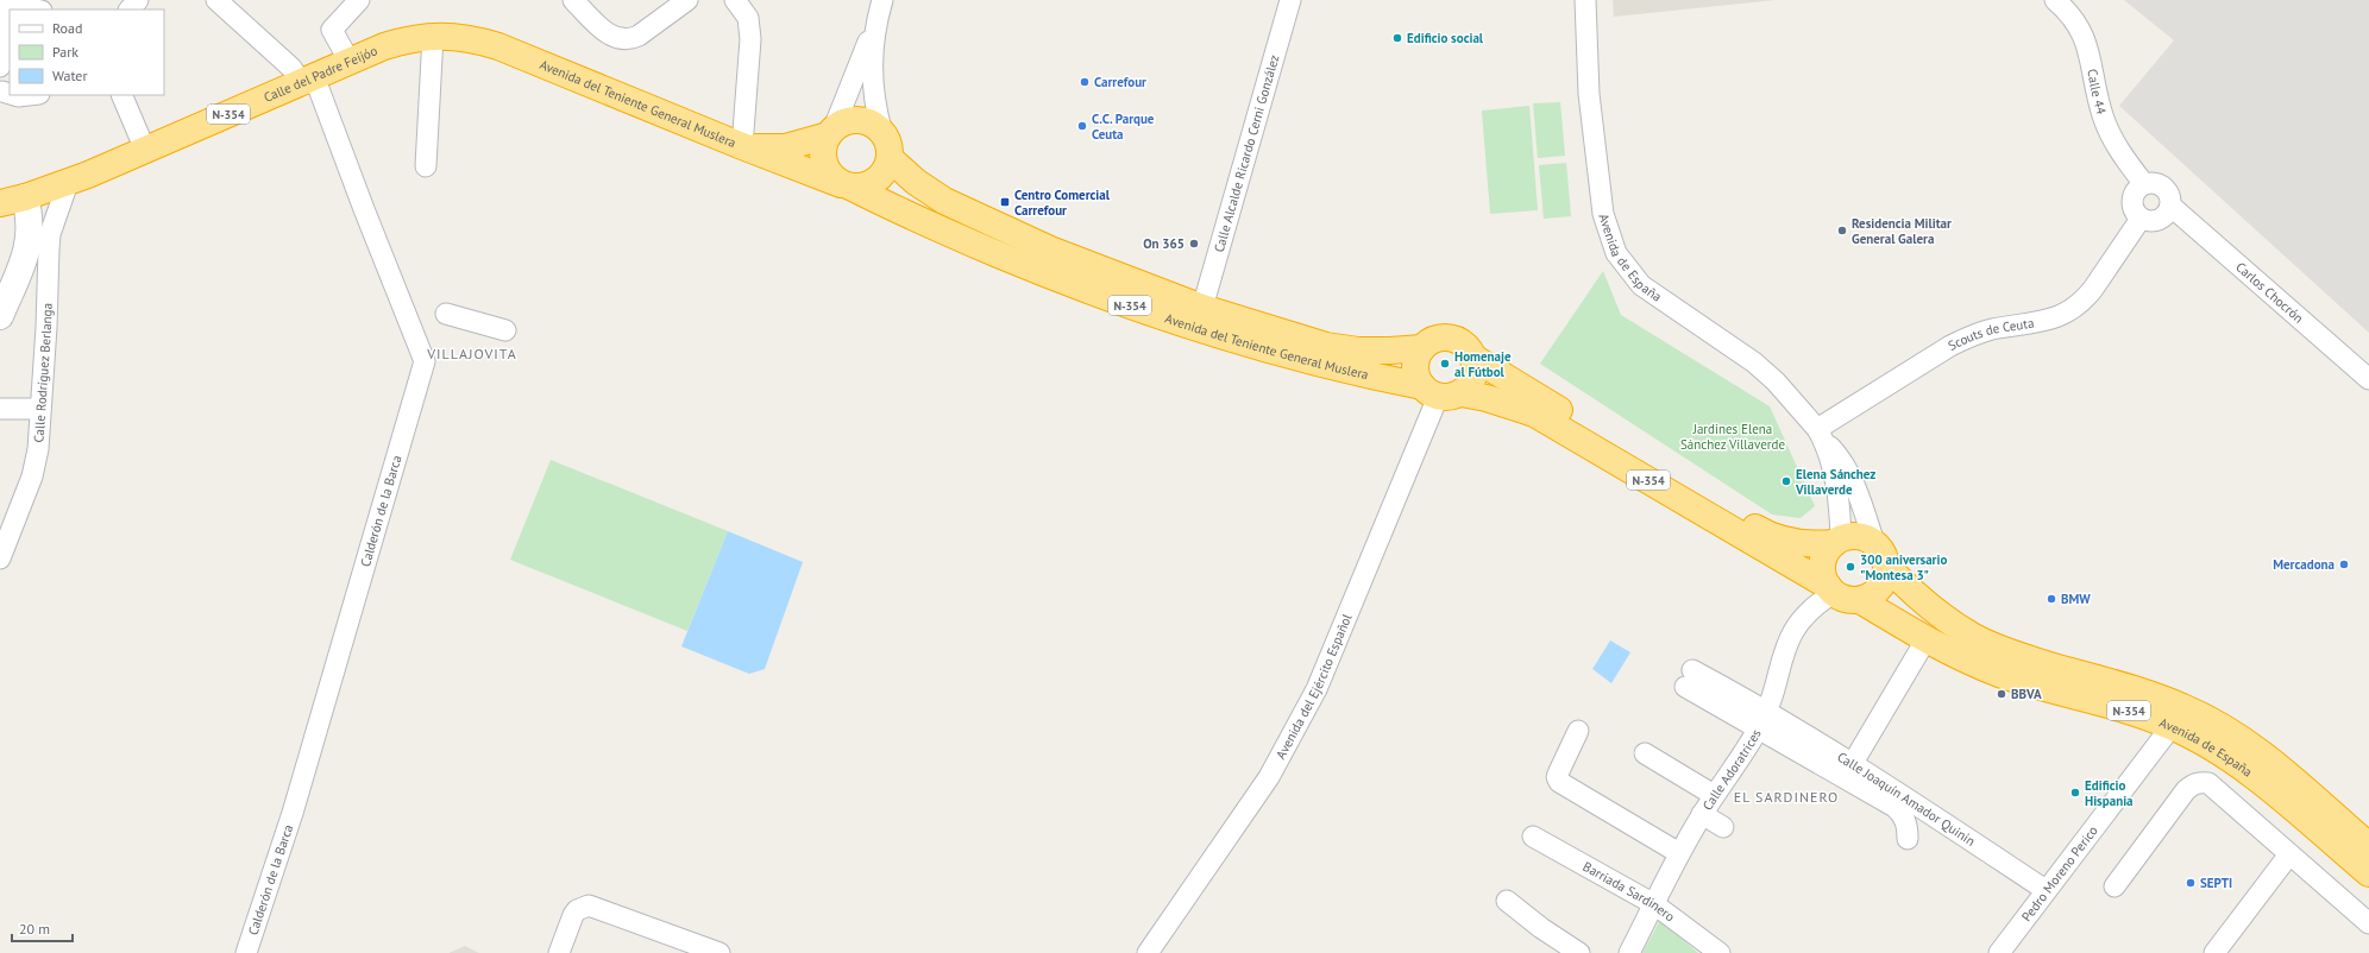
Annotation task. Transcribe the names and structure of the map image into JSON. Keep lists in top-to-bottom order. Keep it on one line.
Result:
{"streets":{"highway":["Calle del Padre Feijóo","Avenida del Teniente General Muslera","N-354","Avenida de España"],"street":["Calle 44","Calle Alcalde Ricardo Cerni González","Carlos Chocrón","Scouts de Ceuta","Calle Rodríguez Berlanga","Calderón de la Barca","Avenida del Ejército Español","Calle Adoratrices","Calle Joaquín Amador Quinin","Pedro Moreno Perico","Barriada Sardinero"]},"crossings":[["Calle del Padre Feijóo","Avenida del Teniente General Muslera"],["Calle del Padre Feijóo","N-354"],["Calle del Padre Feijóo","Calle Rodríguez Berlanga"],["Calle del Padre Feijóo","Calderón de la Barca"],["Calle 44","Carlos Chocrón"],["Calle 44","Scouts de Ceuta"],["Avenida del Teniente General Muslera","N-354"],["Avenida del Teniente General Muslera","Calle Alcalde Ricardo Cerni González"],["Avenida del Teniente General Muslera","Avenida de España"],["Avenida del Teniente General Muslera","Avenida del Ejército Español"],["Avenida del Teniente General Muslera","Calle Adoratrices"],["N-354","Avenida de España"],["N-354","Avenida del Ejército Español"],["N-354","Calle Adoratrices"],["Avenida de España","Scouts de Ceuta"],["Avenida de España","Calle Adoratrices"],["Avenida de España","Pedro Moreno Perico"],["Carlos Chocrón","Scouts de Ceuta"],["Calle Adoratrices","Calle Joaquín Amador Quinin"],["Calle Adoratrices","Barriada Sardinero"],["Calle Joaquín Amador Quinin","Pedro Moreno Perico"]],"districts":["VILLAJOVITA","EL SARDINERO"],"parks":["Jardines Elena Sánchez Villaverde"],"places":{"other":["Edificio social","Carrefour","C.C. Parque Ceuta","Residencia Militar General Galera","On 365","Homenaje al Fútbol","Elena Sánchez Villaverde","Mercadona","300 aniversario \"Montesa 3\"","BMW","BBVA","Edificio Hispania","SEPTI"],"transit":["Centro Comercial Carrefour"]},"legend":["Road","Park","Water"],"scale_bar":"20 m"}
